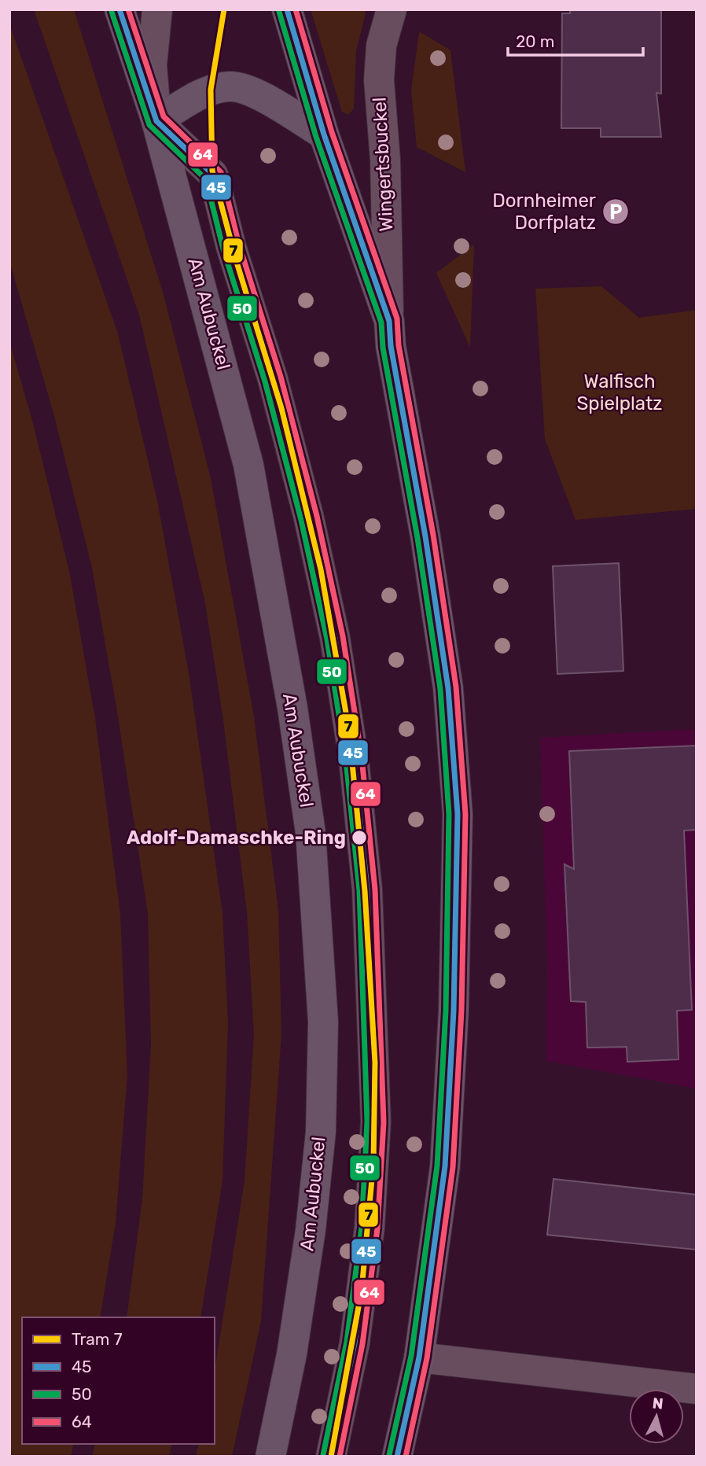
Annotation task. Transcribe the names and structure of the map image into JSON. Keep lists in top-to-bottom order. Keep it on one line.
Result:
{"streets":{"main road":["Am Aubuckel"],"street":["Wingertsbuckel"]},"parks":["Walfisch Spielplatz"],"places":{"parking":["Dornheimer Dorfplatz"],"other":["Adolf-Damaschke-Ring"]},"lines":["tram line 7","transit line 45","transit line 64","transit line 50"],"legend":["Tram 7","45","50","64"],"scale_bar":"20 m","north":"top"}
